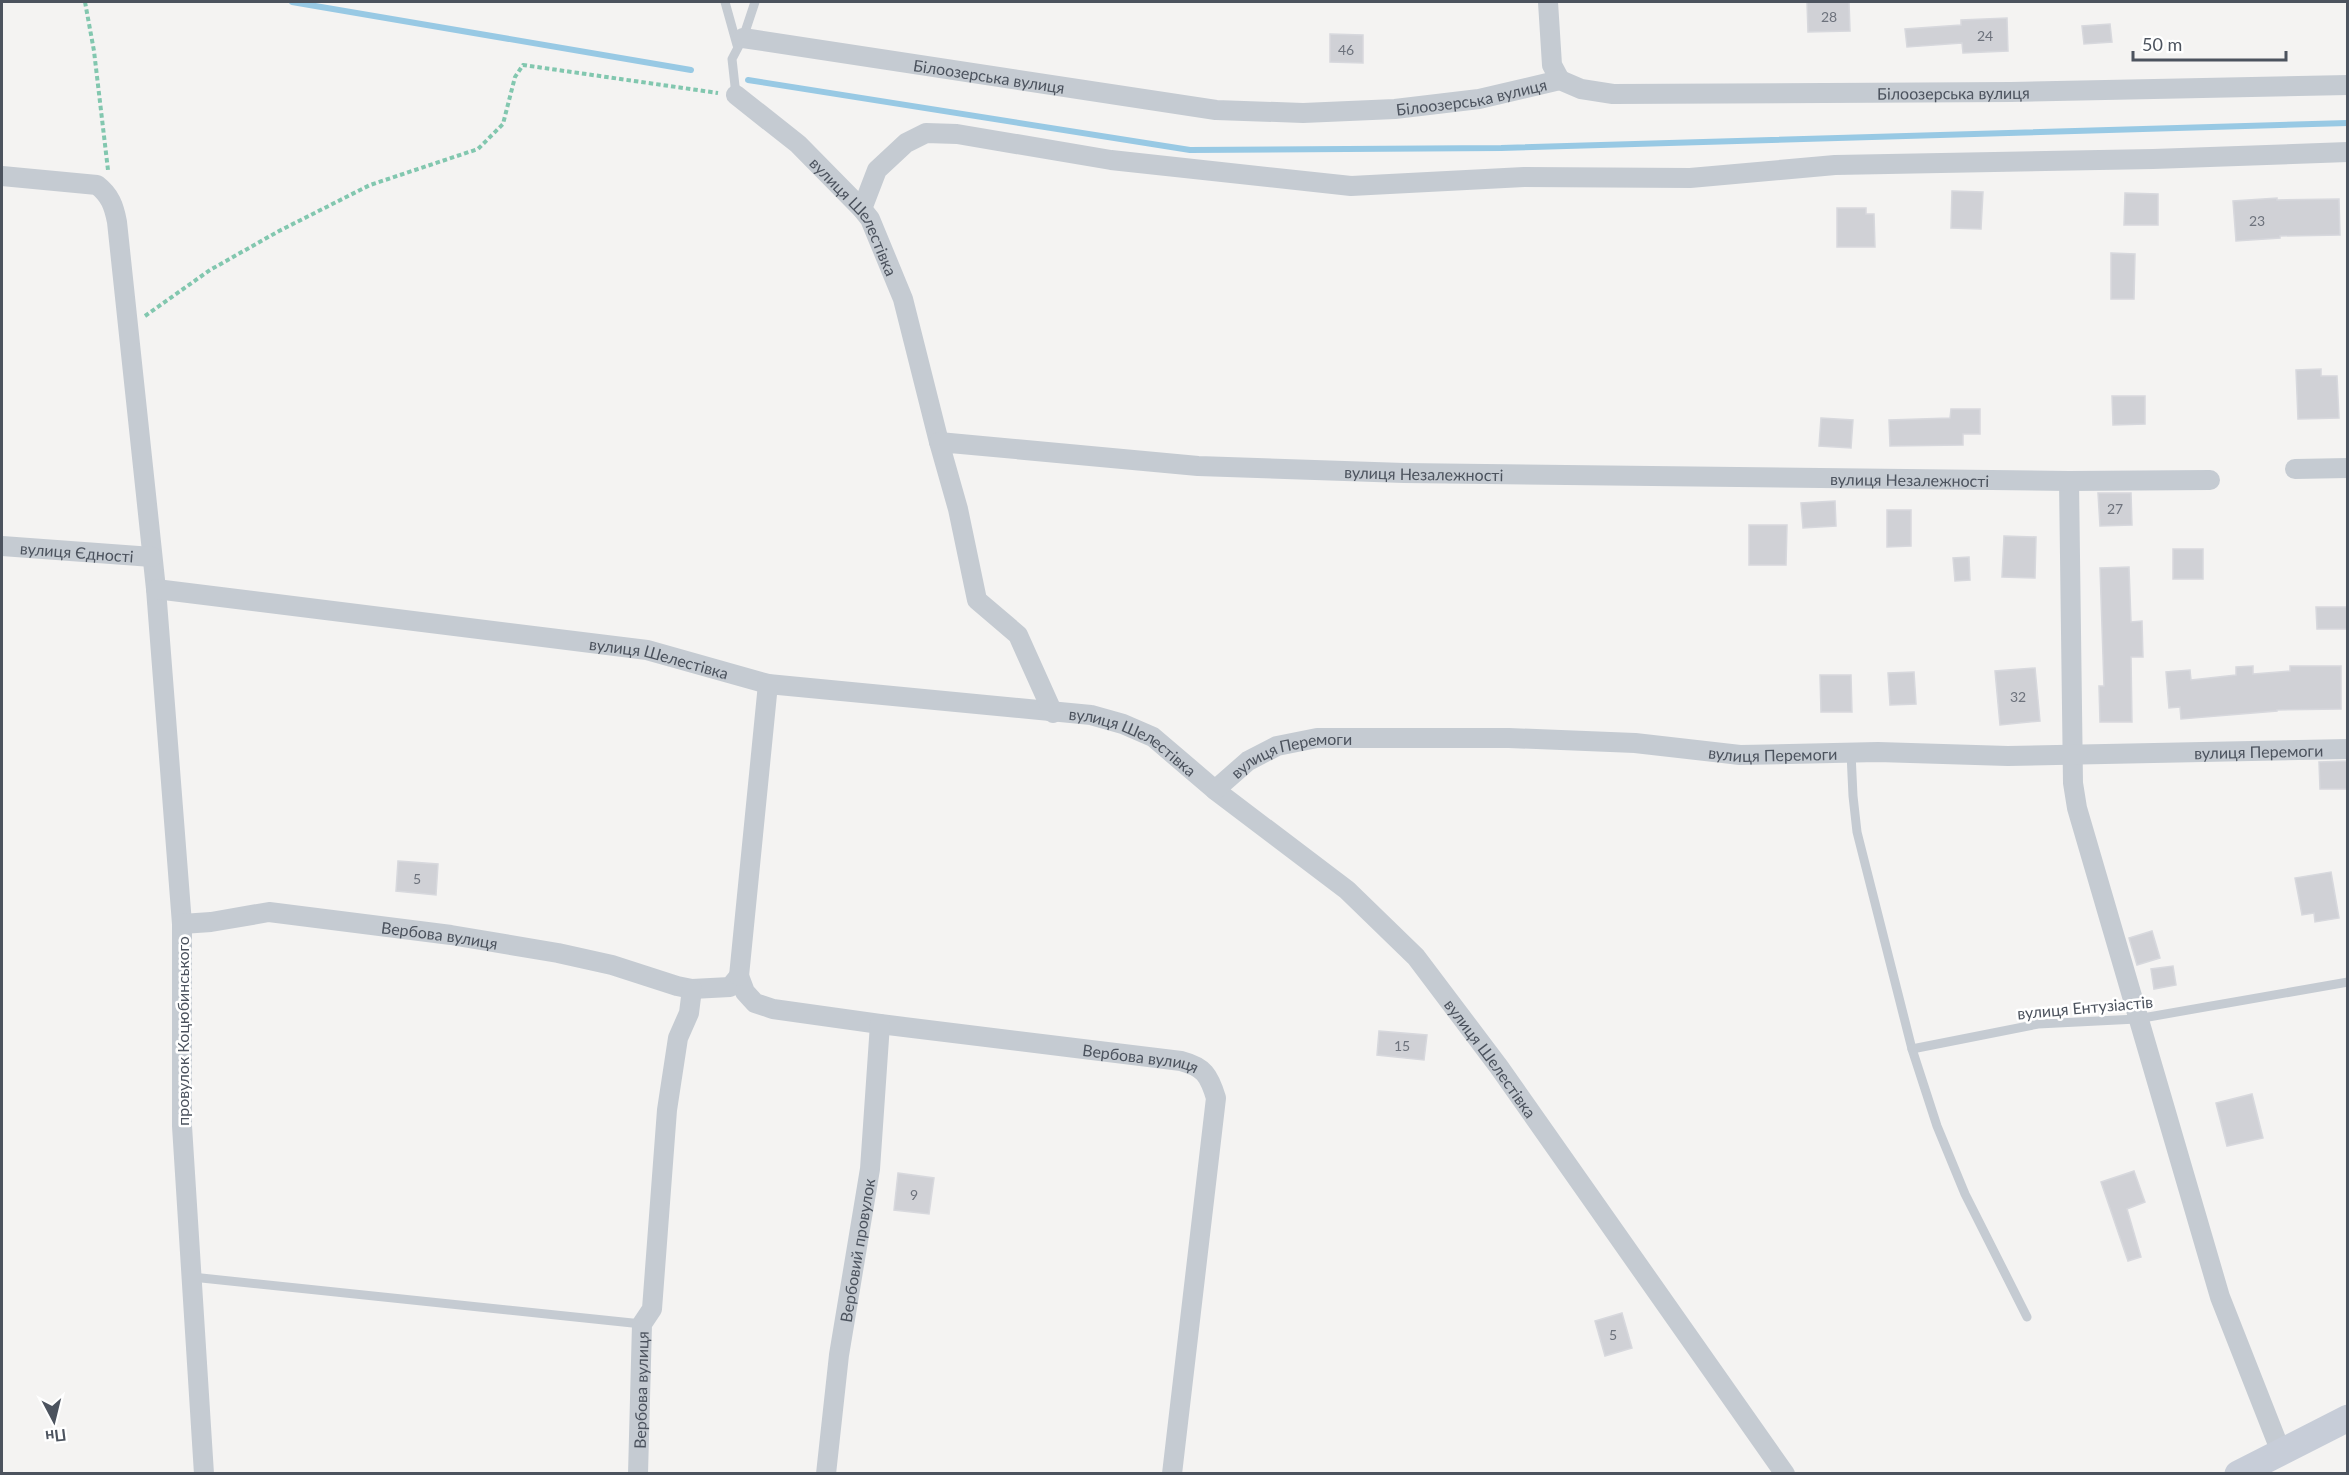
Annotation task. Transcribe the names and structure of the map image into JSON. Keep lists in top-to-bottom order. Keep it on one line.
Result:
{"streets":{"street":["Білоозерська вулиця","вулиця Шелестівка","вулиця Незалежності","вулиця Єдності","вулиця Перемоги","Вербова вулиця","провулок Коцюбинського","Вербовий провулок"],"lane":["вулиця Ентузіастів"]},"crossings":[["вулиця Шелестівка","вулиця Незалежності"],["вулиця Шелестівка","вулиця Перемоги"],["вулиця Шелестівка","провулок Коцюбинського"],["вулиця Єдності","провулок Коцюбинського"],["Вербова вулиця","провулок Коцюбинського"],["Вербова вулиця","Вербовий провулок"]],"house_numbers":["28","24","46","23","27","32","5","15","9","5"],"scale_bar":"50 m","north":"bottom"}
